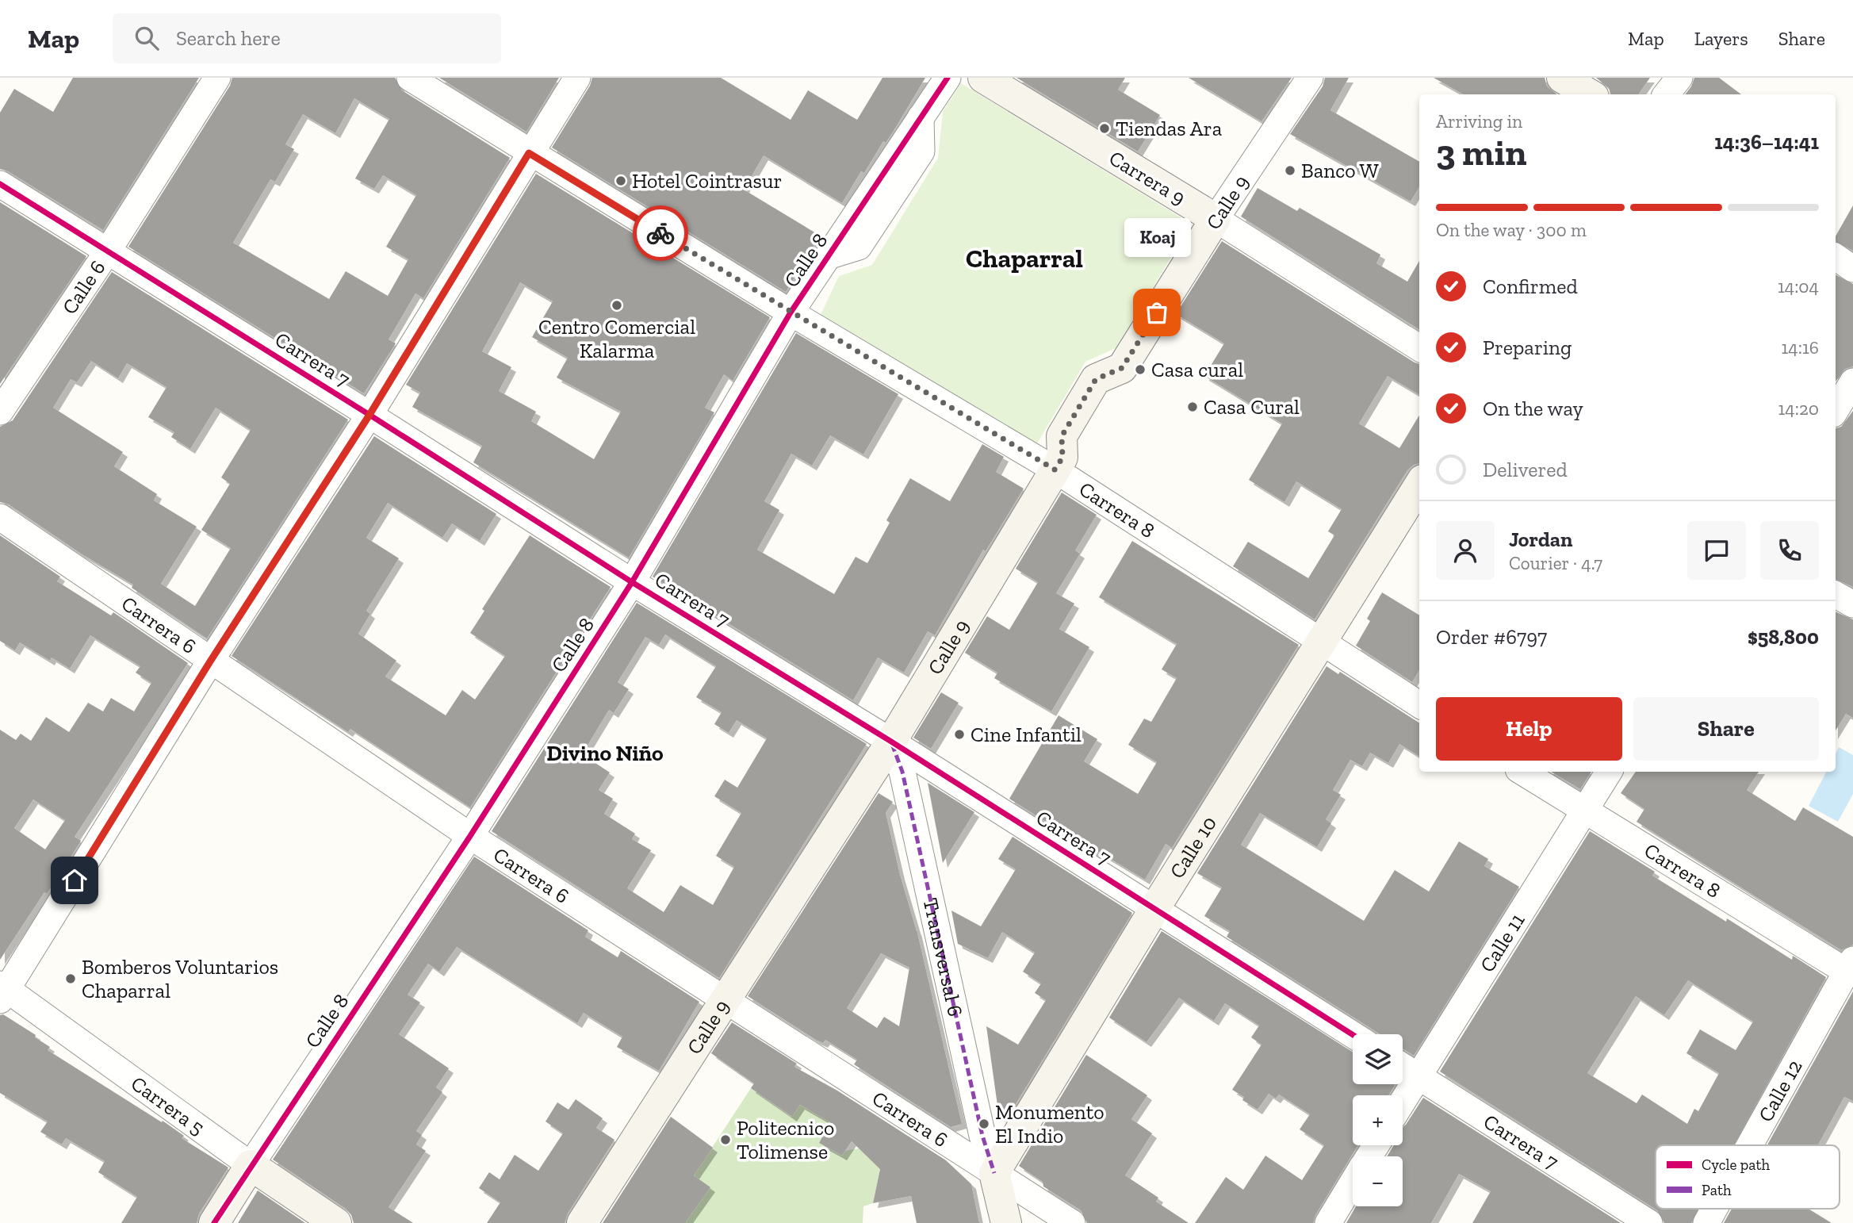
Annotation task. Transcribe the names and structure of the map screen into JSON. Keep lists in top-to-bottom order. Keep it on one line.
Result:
{"streets":{"main road":["Carrera 9","Calle 9","Calle 8","Calle 10","Carrera 5"],"street":["Calle 6","Carrera 7","Carrera 8","Carrera 6","Calle 11","Transversal 6","Calle 12"]},"crossings":[["Carrera 9","Calle 9"],["Calle 9","Carrera 7"],["Calle 9","Carrera 8"],["Calle 9","Carrera 6"],["Calle 9","Transversal 6"],["Calle 8","Carrera 7"],["Calle 8","Carrera 8"],["Calle 8","Carrera 6"],["Calle 8","Carrera 5"],["Calle 6","Carrera 7"],["Carrera 7","Calle 10"],["Carrera 7","Calle 11"],["Carrera 7","Transversal 6"],["Carrera 8","Calle 10"],["Carrera 8","Calle 11"],["Carrera 8","Calle 12"],["Carrera 6","Calle 10"],["Carrera 6","Transversal 6"],["Calle 10","Transversal 6"]],"districts":["Chaparral","Divino Niño"],"places":["Tiendas Ara","Banco W","Hotel Cointrasur","Centro Comercial Kalarma","Koaj","Casa cural","Casa Cural","Cine Infantil","Bomberos Voluntarios Chaparral","Monumento El Indio","Politecnico Tolimense"],"legend":["Cycle path","Path"],"page":{"header":"Map","search":"Search here","nav":["Map","Layers","Share"],"heading":["3 min","Arriving in","14:36–14:41"],"panel":["Jordan","Courier · 4.7","Order #6797","$58,800"],"bar":"On the way · 300 m","bubble":"Koaj","list":[["Confirmed","14:04"],["Preparing","14:16"],["On the way","14:20"],"Delivered"],"buttons":["Help","Share"],"map_buttons":["+","−"]}}
